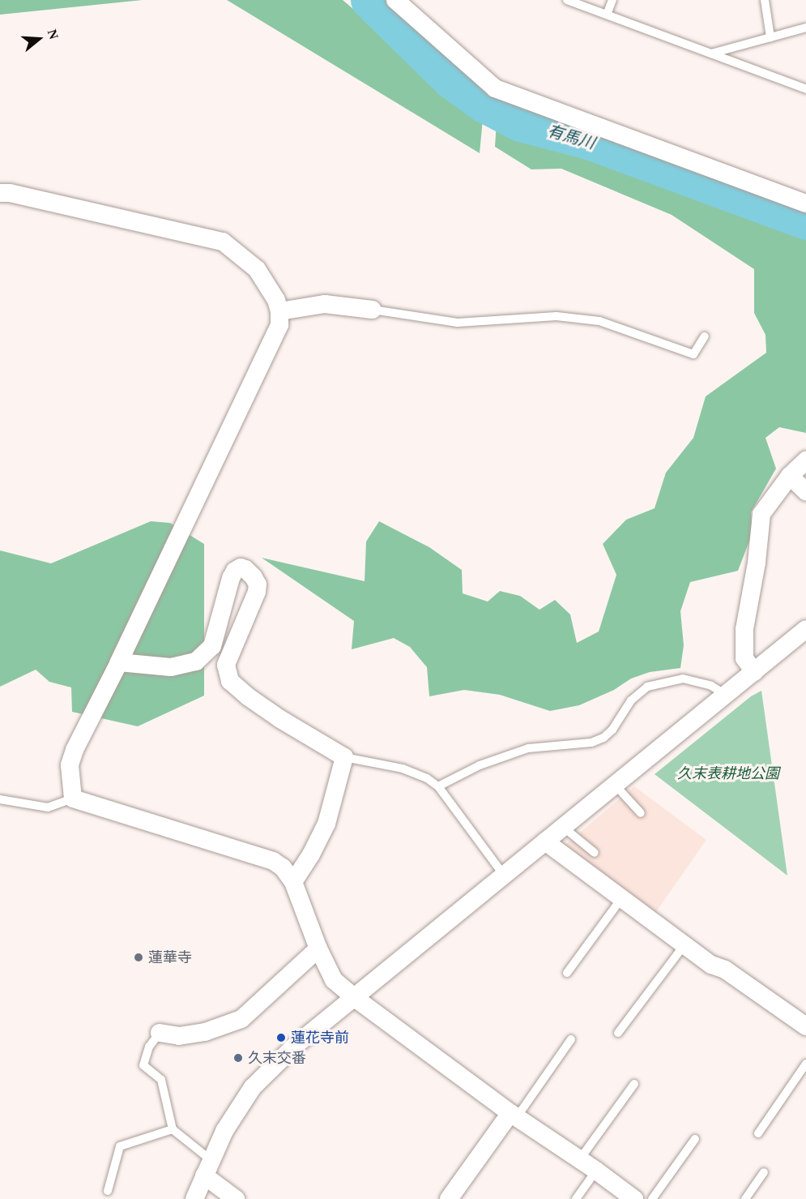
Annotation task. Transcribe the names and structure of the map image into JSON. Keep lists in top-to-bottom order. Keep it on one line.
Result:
{"water":["有馬川"],"parks":["久末表耕地公園"],"places":["蓮華寺","蓮花寺前","久末交番"],"north":"right"}
